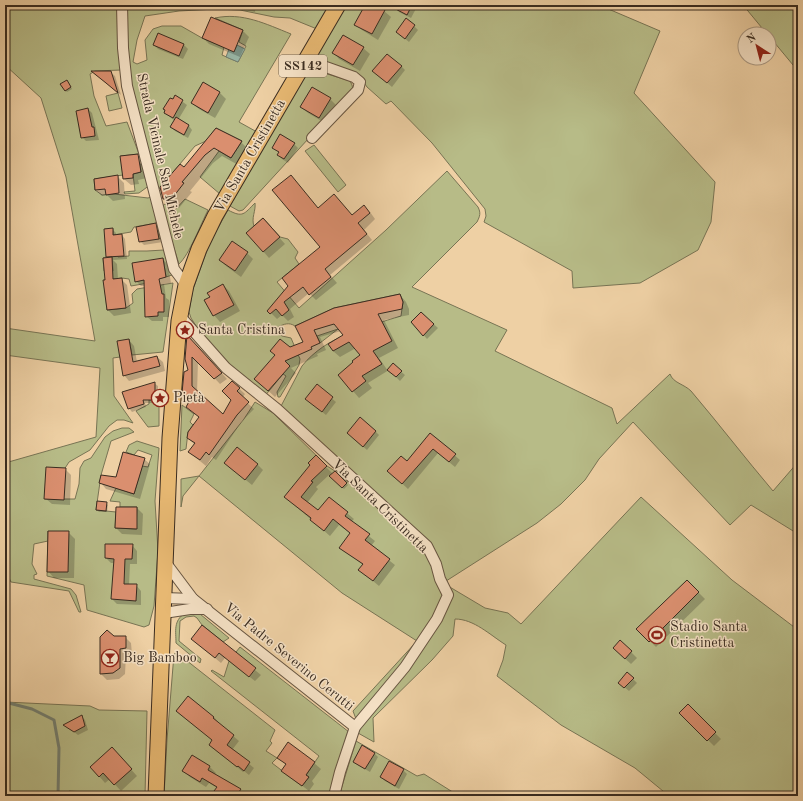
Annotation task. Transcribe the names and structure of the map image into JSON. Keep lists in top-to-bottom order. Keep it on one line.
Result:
{"streets":{"main road":["SS142","Via Santa Cristinetta"],"street":["Strada Vicinale San Michele","Via Padre Severino Cerutti"]},"crossings":[["Strada Vicinale San Michele","Via Santa Cristinetta"],["Via Santa Cristinetta","Via Padre Severino Cerutti"]],"places":{"place":["Santa Cristina","Pietà"],"sports":["Stadio Santa Cristinetta"],"bar":["Big Bamboo"]},"north":"top left"}
